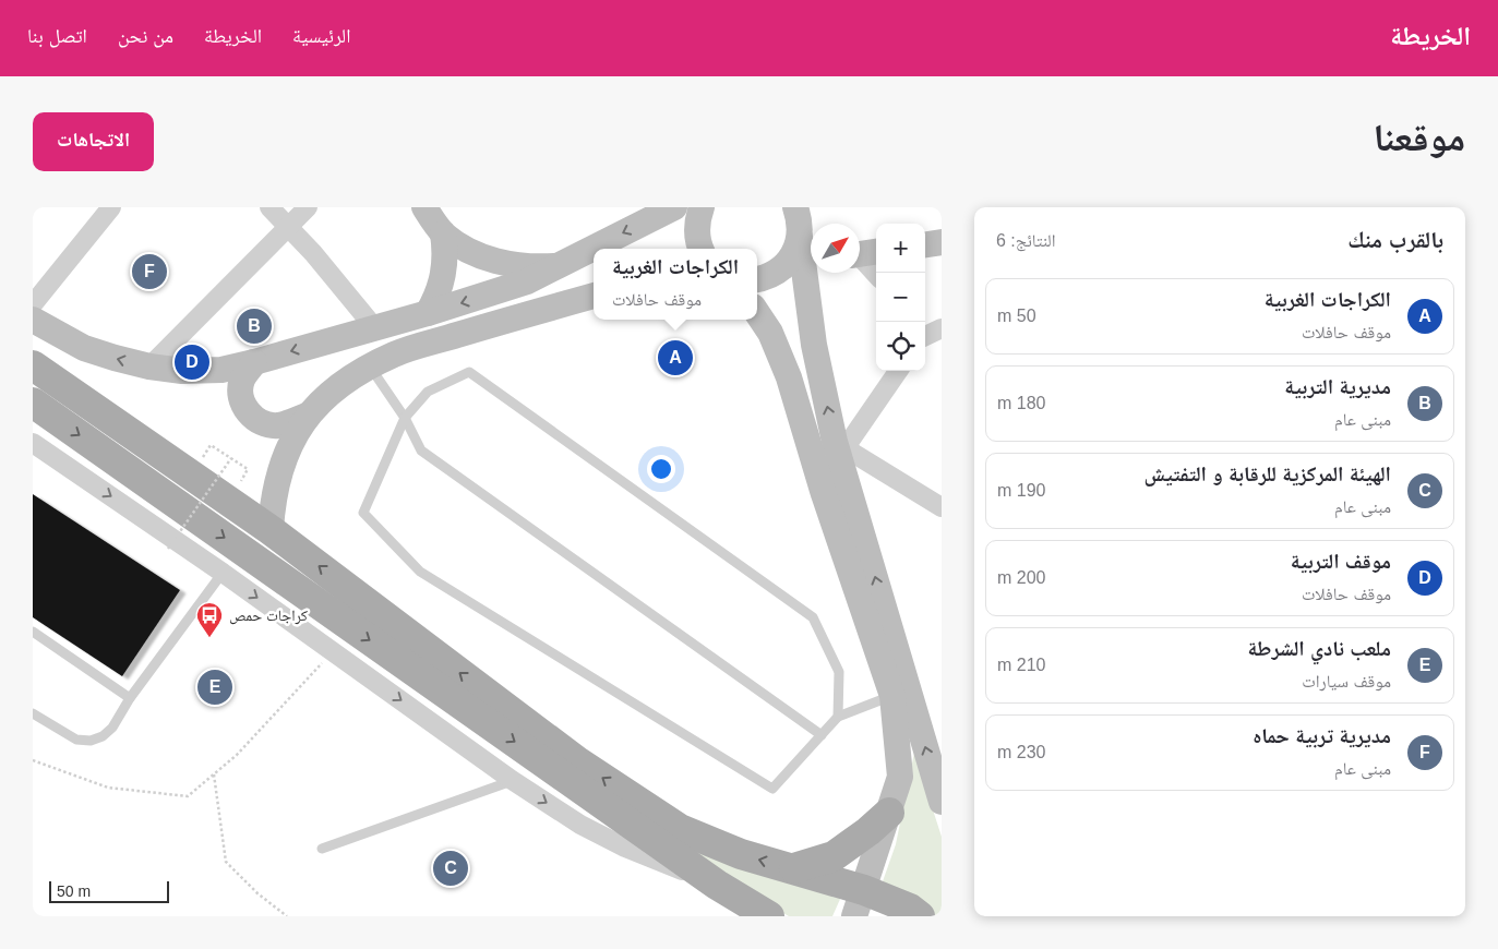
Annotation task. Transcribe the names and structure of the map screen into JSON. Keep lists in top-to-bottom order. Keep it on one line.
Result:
{"places":{"bus stop":["كراجات حمص"]},"scale_bar":"50 m","north":"top right","page":{"header":"الخريطة","nav":["الرئيسية","الخريطة","من نحن","اتصل بنا"],"title":"موقعنا","buttons":"الاتجاهات","heading":["بالقرب منك","النتائج: 6"],"map_buttons":["+","−"],"popup":["الكراجات الغربية","موقف حافلات"],"pins":["F","B","A","D","E","C"],"list":[{"mark":"A","name":"الكراجات الغربية","note":"موقف حافلات","value":"50 m"},{"mark":"B","name":"مديرية التربية","note":"مبنى عام","value":"180 m"},{"mark":"C","name":"الهيئة المركزية للرقابة و التفتيش","note":"مبنى عام","value":"190 m"},{"mark":"D","name":"موقف التربية","note":"موقف حافلات","value":"200 m"},{"mark":"E","name":"ملعب نادي الشرطة","note":"موقف سيارات","value":"210 m"},{"mark":"F","name":"مديرية تربية حماه","note":"مبنى عام","value":"230 m"}],"scale":"50 m"}}
